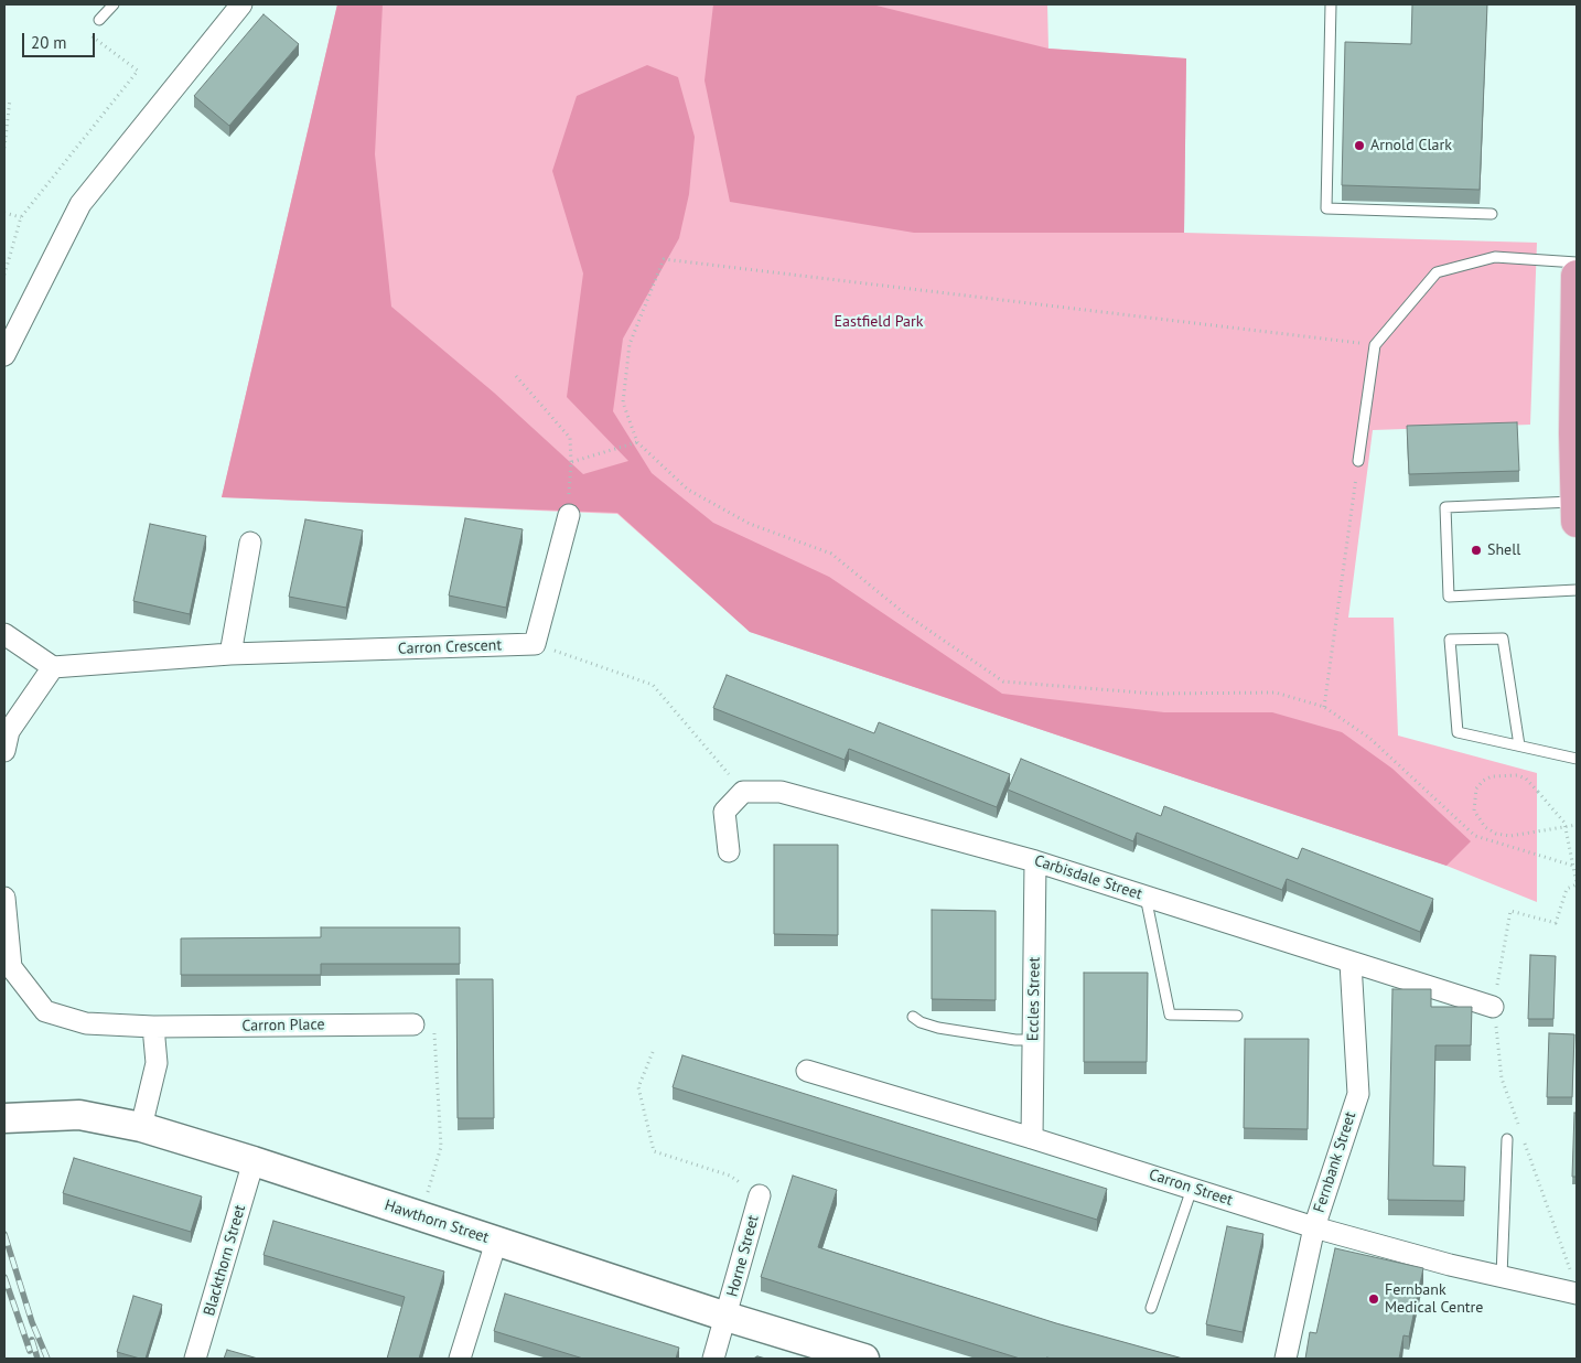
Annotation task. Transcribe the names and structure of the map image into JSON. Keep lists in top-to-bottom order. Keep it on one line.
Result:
{"streets":{"main road":["Hawthorn Street"],"street":["Carron Crescent","Carbisdale Street","Eccles Street","Carron Place","Fernbank Street","Carron Street","Horne Street","Blackthorn Street"]},"crossings":[["Carbisdale Street","Eccles Street"],["Carbisdale Street","Fernbank Street"],["Eccles Street","Carron Street"],["Fernbank Street","Carron Street"],["Hawthorn Street","Horne Street"],["Hawthorn Street","Blackthorn Street"]],"parks":["Eastfield Park"],"places":["Arnold Clark","Shell","Fernbank Medical Centre"],"scale_bar":"20 m"}
